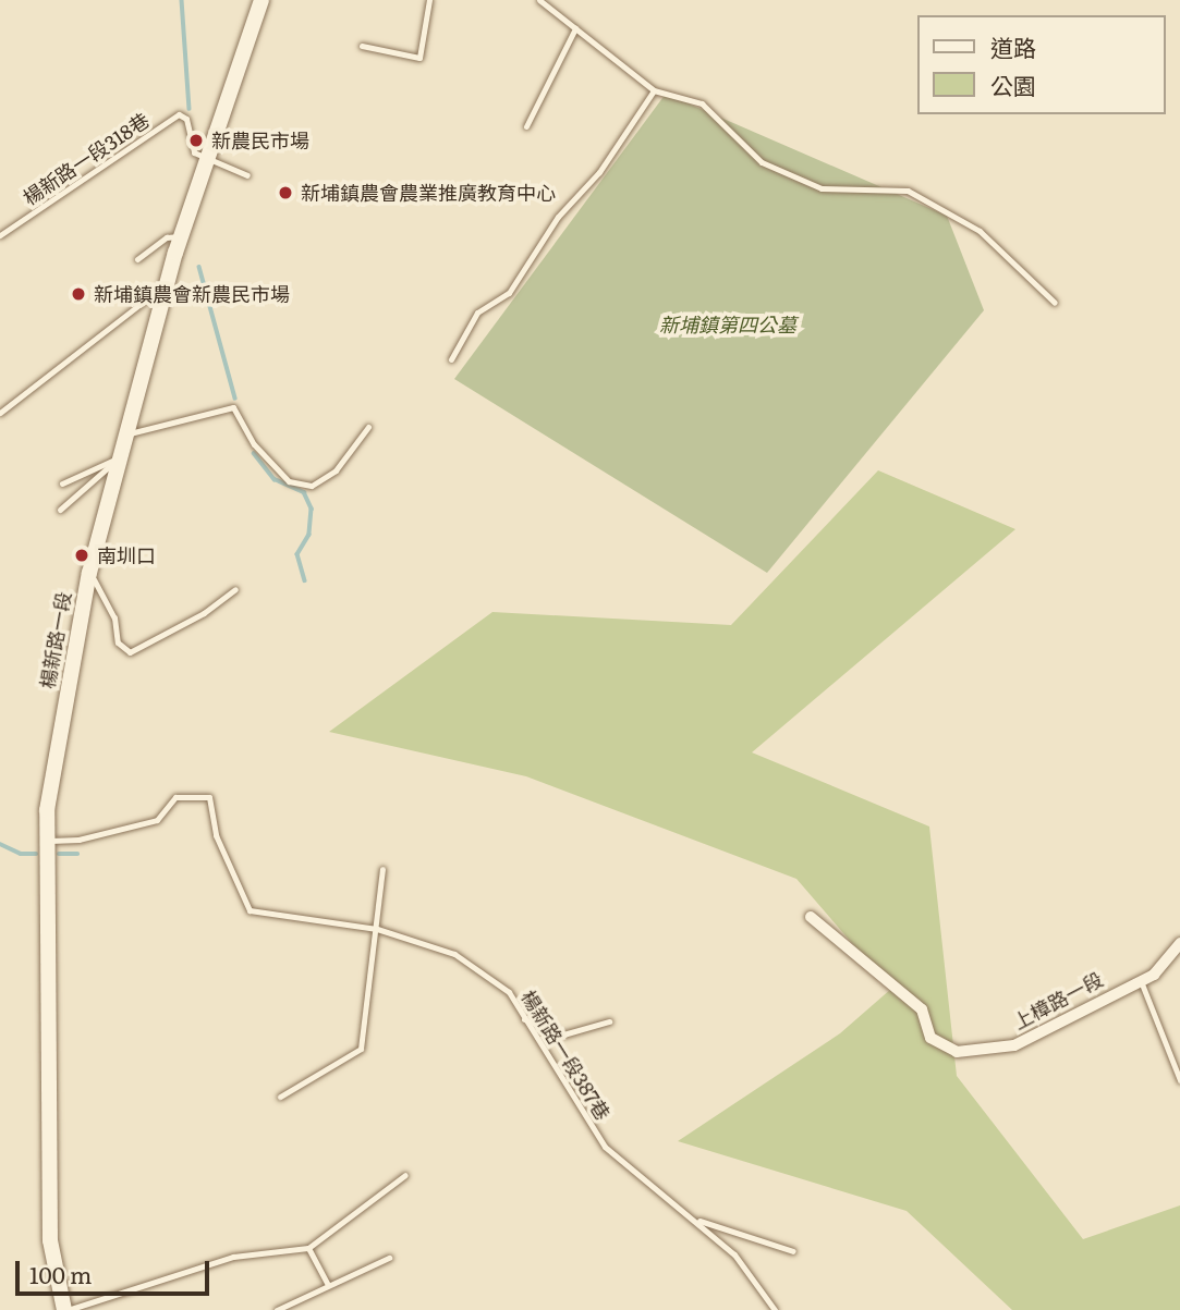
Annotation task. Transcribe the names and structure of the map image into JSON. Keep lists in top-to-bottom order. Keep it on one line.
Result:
{"streets":{"main road":["楊新路一段"],"street":["上樟路一段"],"lane":["楊新路一段318巷","楊新路一段387巷"]},"crossings":[["楊新路一段318巷","楊新路一段"],["楊新路一段","楊新路一段387巷"]],"parks":["新埔鎮第四公墓"],"places":["新農民市場","新埔鎮農會農業推廣教育中心","新埔鎮農會新農民市場","南圳口"],"legend":["道路","公園"],"scale_bar":"100 m"}
